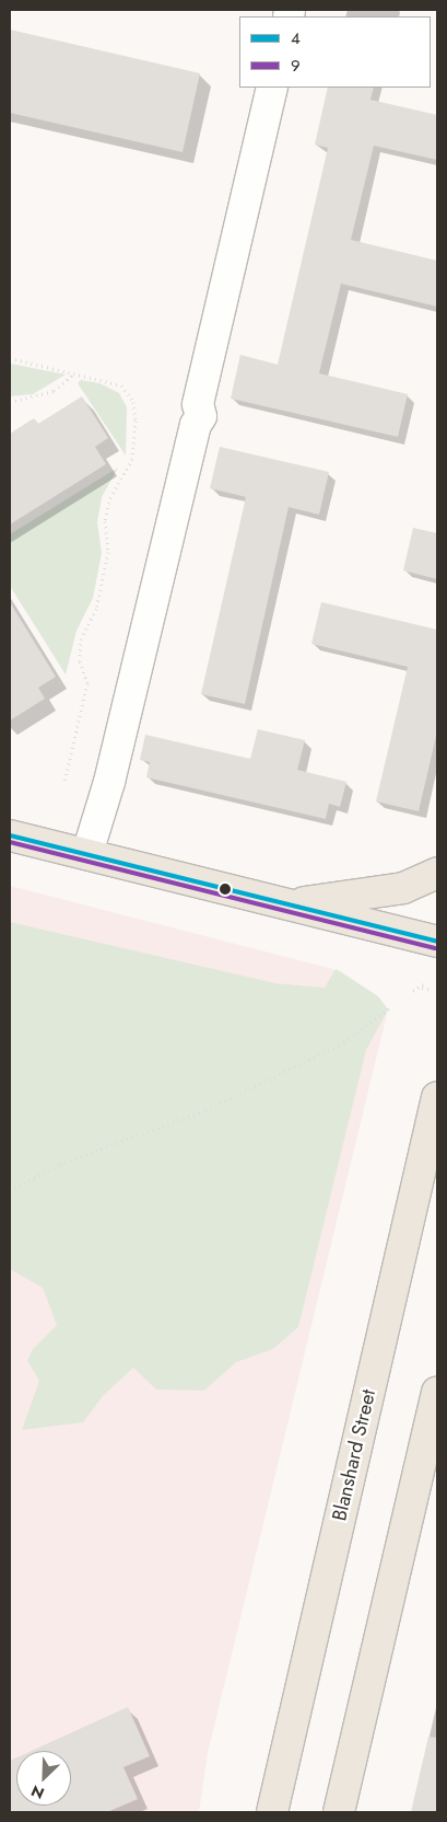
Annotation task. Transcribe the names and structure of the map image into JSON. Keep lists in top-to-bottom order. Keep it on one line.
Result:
{"streets":{"main road":["Blanshard Street"]},"lines":["transit line 4","transit line 9"],"legend":["4","9"],"north":"bottom left"}
